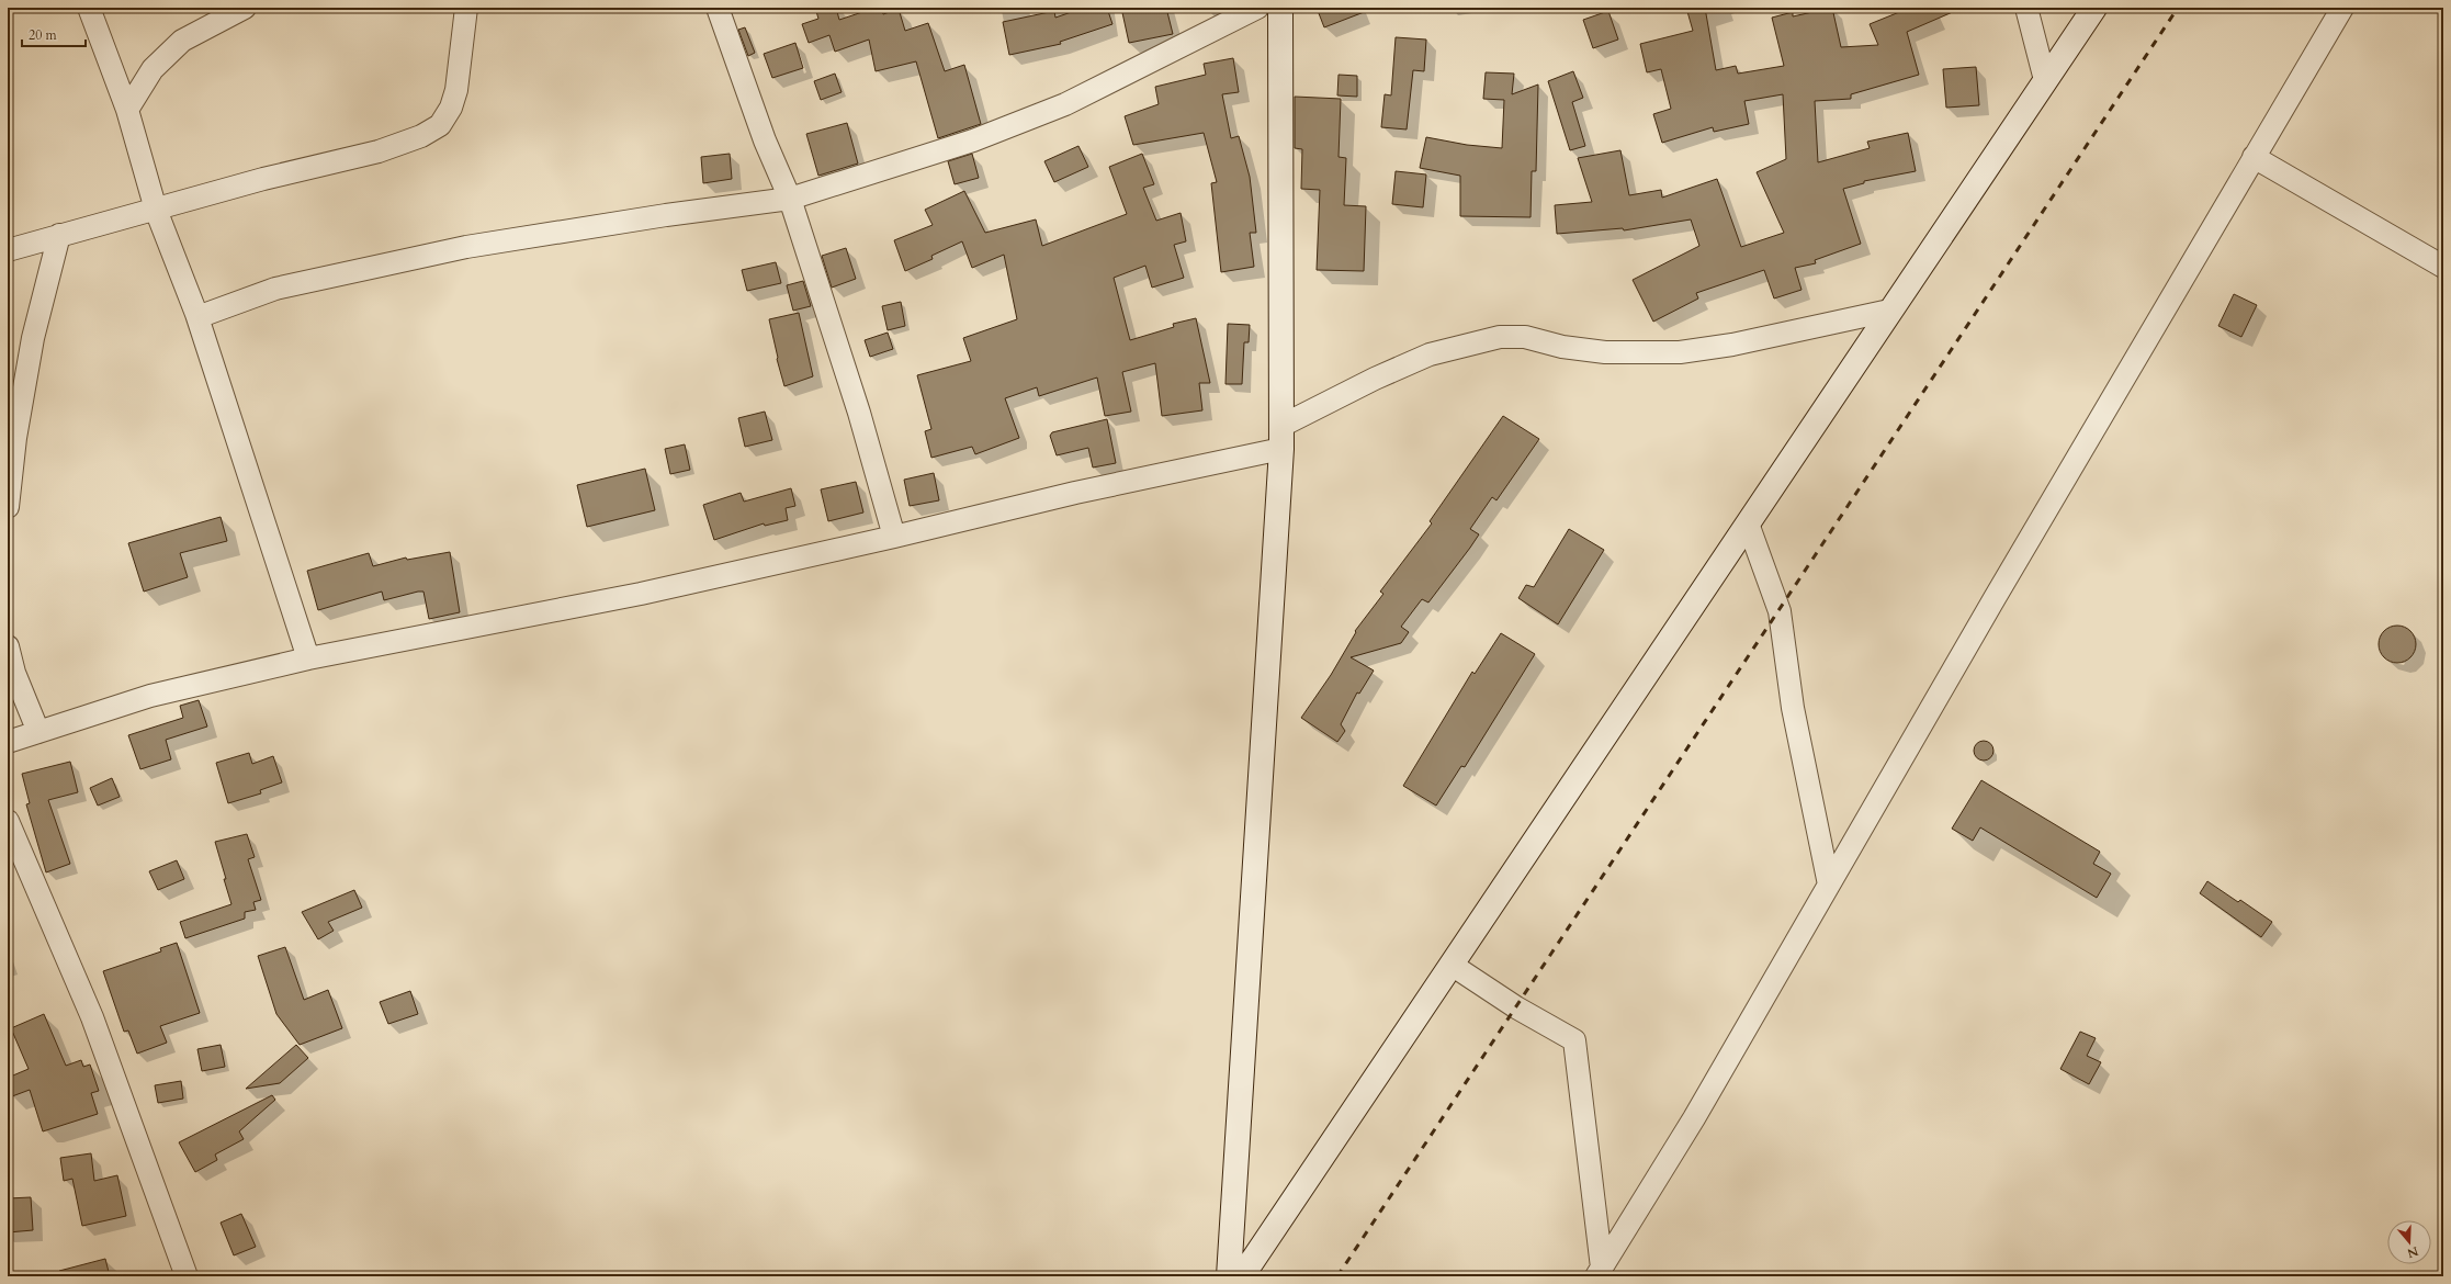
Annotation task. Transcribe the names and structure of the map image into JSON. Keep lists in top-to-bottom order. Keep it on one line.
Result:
{"scale_bar":"20 m","north":"bottom"}
